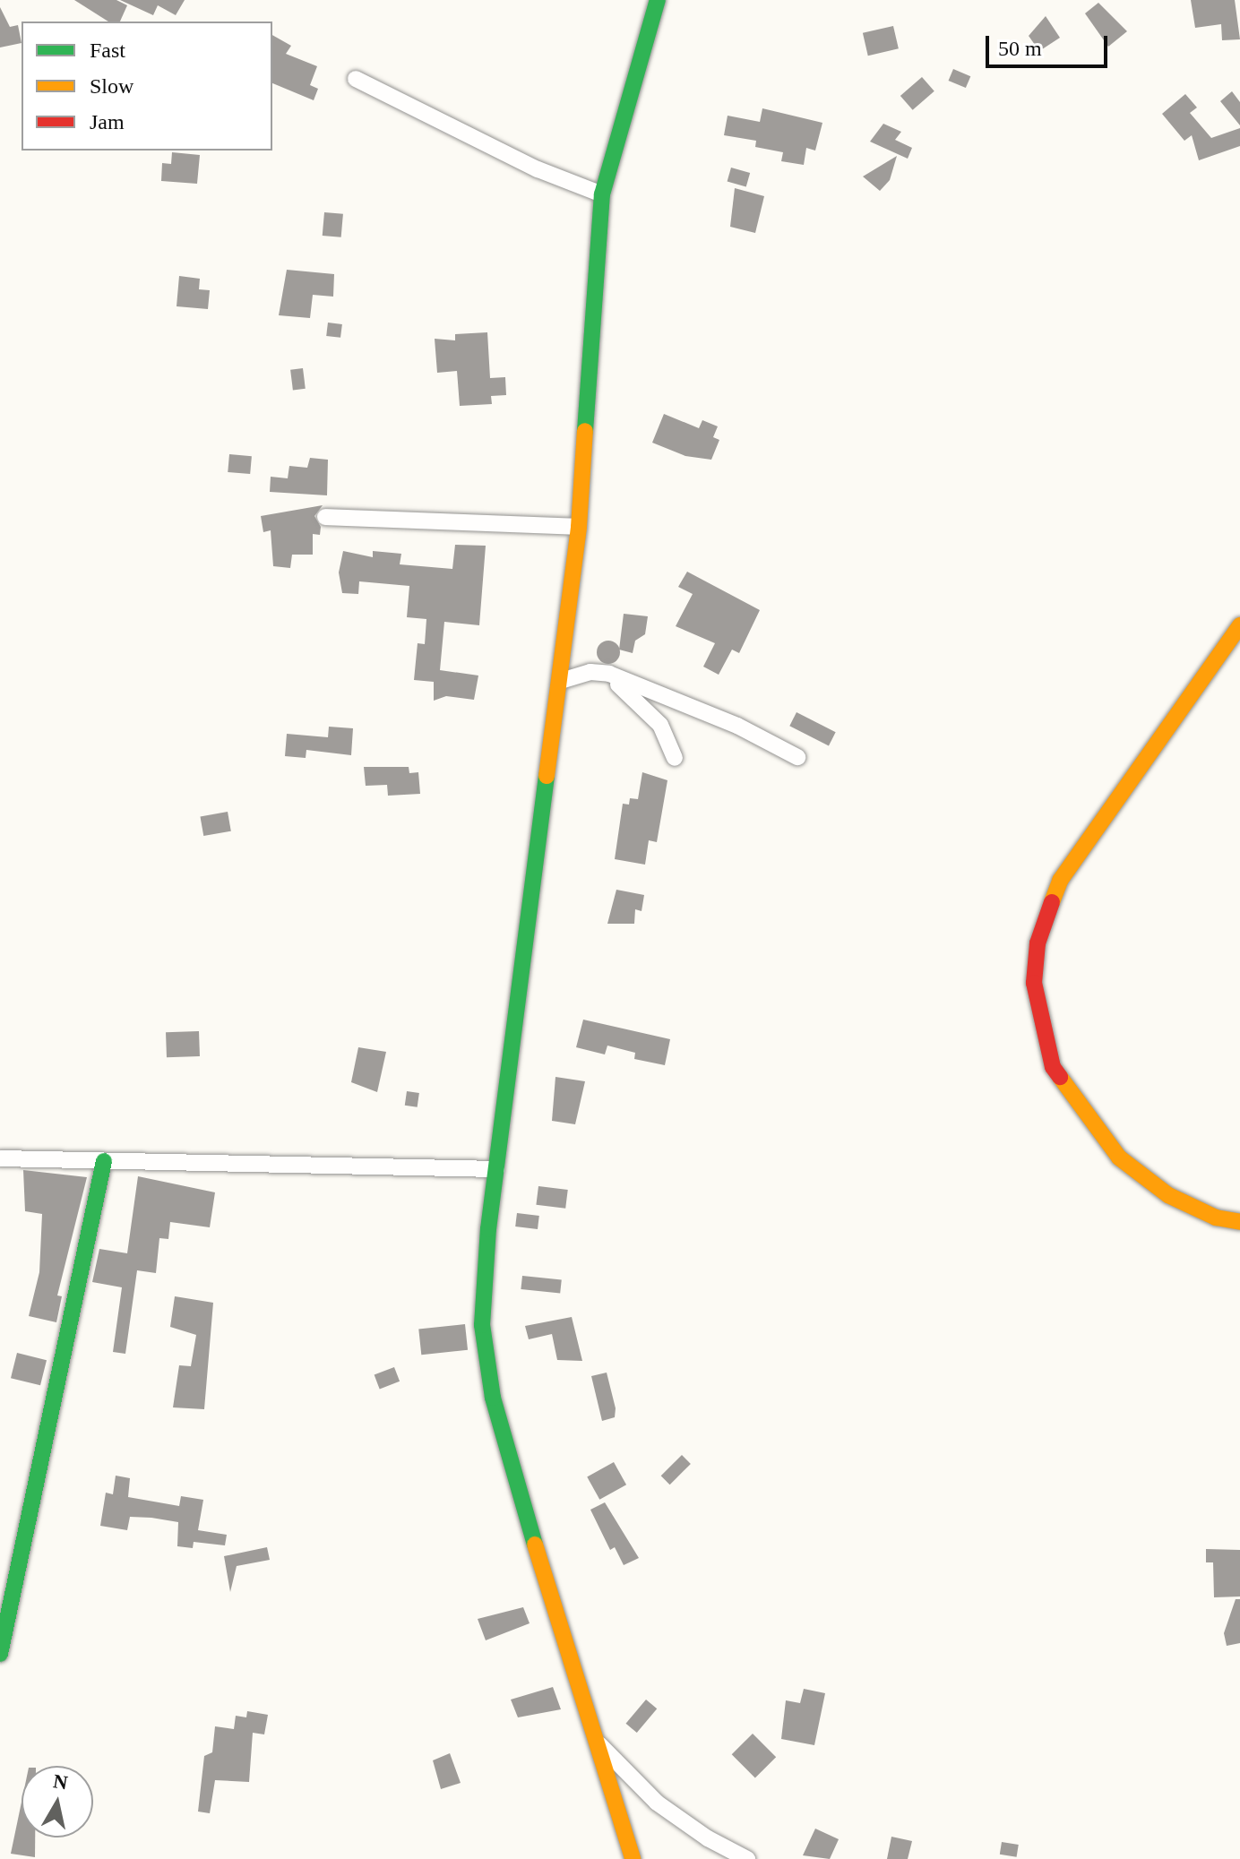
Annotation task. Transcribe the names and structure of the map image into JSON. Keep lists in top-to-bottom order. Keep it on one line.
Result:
{"legend":["Fast","Slow","Jam"],"scale_bar":"50 m","north":"top"}
